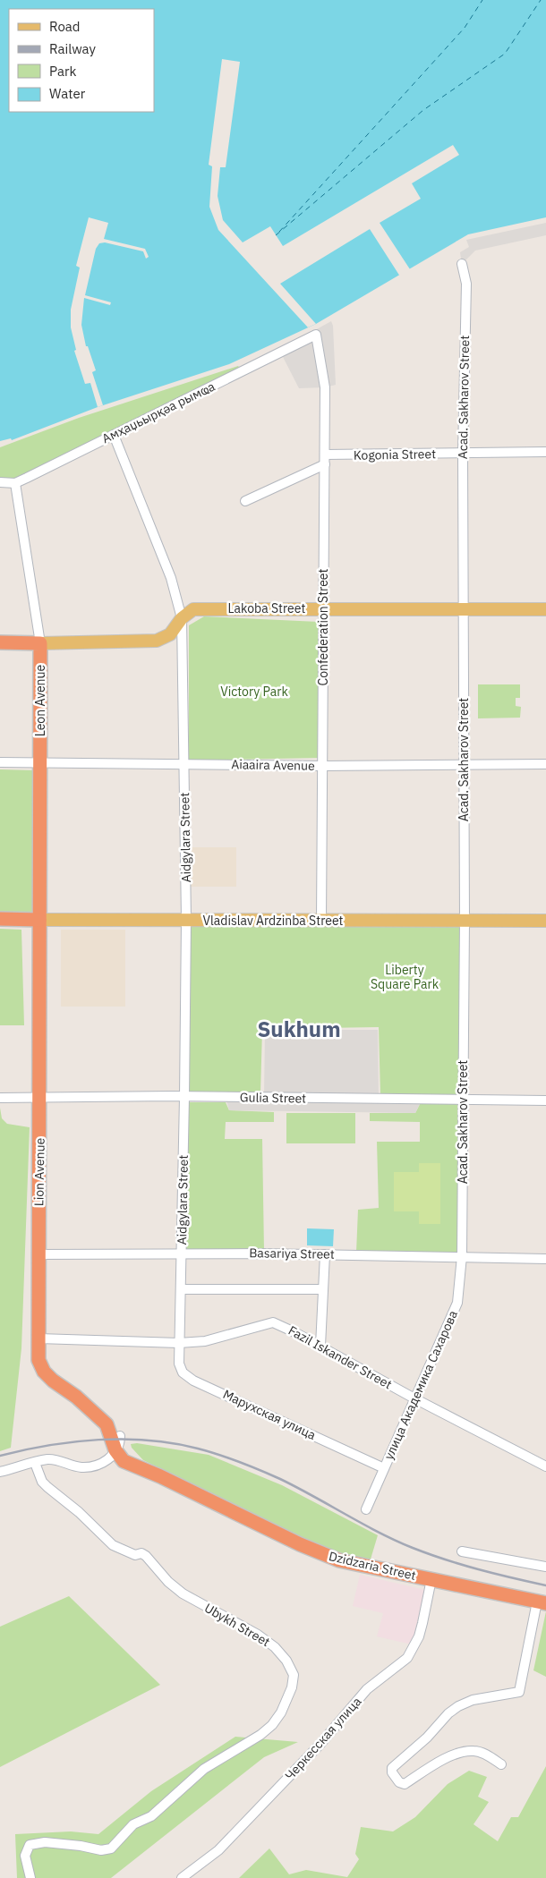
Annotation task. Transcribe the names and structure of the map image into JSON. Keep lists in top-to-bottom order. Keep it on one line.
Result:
{"streets":{"highway":["Lakoba Street","Leon Avenue","Vladislav Ardzinba Street","Lion Avenue","Dzidzaria Street"],"street":["Acad. Sakharov Street","Амҳаџьырқәа рымҩа","Kogonia Street","Confederation Street","Aiaaira Avenue","Aidgylara Street","Gulia Street","Basariya Street","Fazil Iskander Street","улица Академика Сахарова","Марухская улица","Ubykh Street","Черкесская улица"]},"crossings":[["Acad. Sakharov Street","Kogonia Street"],["Acad. Sakharov Street","Lakoba Street"],["Acad. Sakharov Street","Aiaaira Avenue"],["Acad. Sakharov Street","Vladislav Ardzinba Street"],["Acad. Sakharov Street","Gulia Street"],["Acad. Sakharov Street","Basariya Street"],["Acad. Sakharov Street","улица Академика Сахарова"],["Амҳаџьырқәа рымҩа","Confederation Street"],["Амҳаџьырқәа рымҩа","Leon Avenue"],["Амҳаџьырқәа рымҩа","Aidgylara Street"],["Kogonia Street","Confederation Street"],["Lakoba Street","Confederation Street"],["Lakoba Street","Leon Avenue"],["Lakoba Street","Aidgylara Street"],["Confederation Street","Aiaaira Avenue"],["Confederation Street","Vladislav Ardzinba Street"],["Leon Avenue","Aiaaira Avenue"],["Leon Avenue","Vladislav Ardzinba Street"],["Leon Avenue","Lion Avenue"],["Aiaaira Avenue","Aidgylara Street"],["Aidgylara Street","Vladislav Ardzinba Street"],["Aidgylara Street","Gulia Street"],["Aidgylara Street","Basariya Street"],["Aidgylara Street","Марухская улица"],["Vladislav Ardzinba Street","Lion Avenue"],["Gulia Street","Lion Avenue"],["Lion Avenue","Basariya Street"],["Lion Avenue","Fazil Iskander Street"],["Lion Avenue","Dzidzaria Street"],["Basariya Street","улица Академика Сахарова"],["Fazil Iskander Street","улица Академика Сахарова"],["Fazil Iskander Street","Марухская улица"],["улица Академика Сахарова","Марухская улица"],["Dzidzaria Street","Черкесская улица"]],"districts":["Sukhum"],"parks":["Victory Park","Liberty Square Park"],"legend":["Road","Railway","Park","Water"]}
